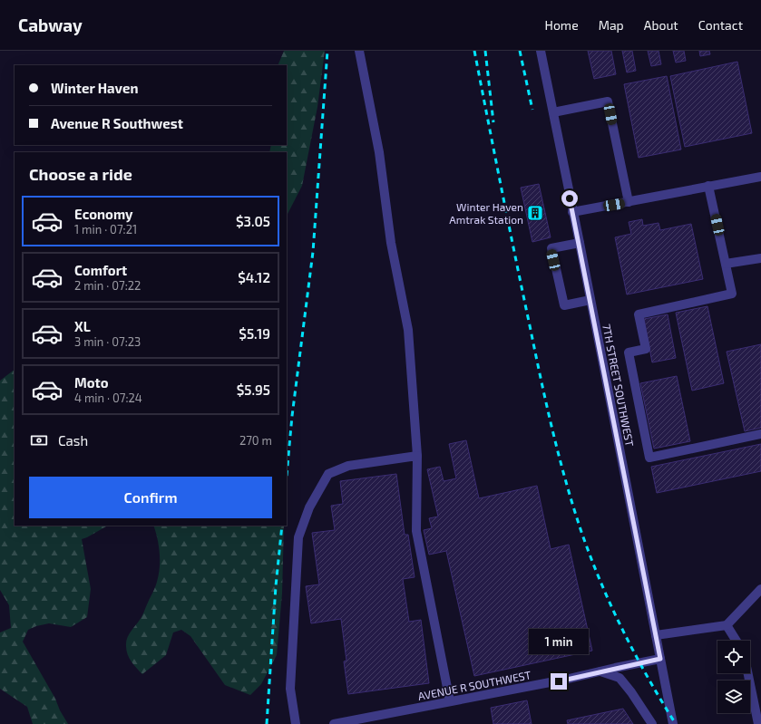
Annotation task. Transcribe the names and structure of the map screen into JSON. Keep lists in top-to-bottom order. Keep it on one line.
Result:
{"streets":{"street":["7TH STREET SOUTHWEST","AVENUE R SOUTHWEST"]},"crossings":[["7TH STREET SOUTHWEST","AVENUE R SOUTHWEST"]],"places":{"building":["Winter Haven Amtrak Station"]},"page":{"header":"Cabway","nav":["Home","Map","About","Contact"],"banner":["Winter Haven","Avenue R Southwest"],"heading":"Choose a ride","list":[{"name":"Economy","note":"1 min · 07:21","value":"$3.05"},{"name":"Comfort","note":"2 min · 07:22","value":"$4.12"},{"name":"XL","note":"3 min · 07:23","value":"$5.19"},{"name":"Moto","note":"4 min · 07:24","value":"$5.95"}],"pay":["Cash","270 m"],"buttons":"Confirm","bubble":"1 min"}}
